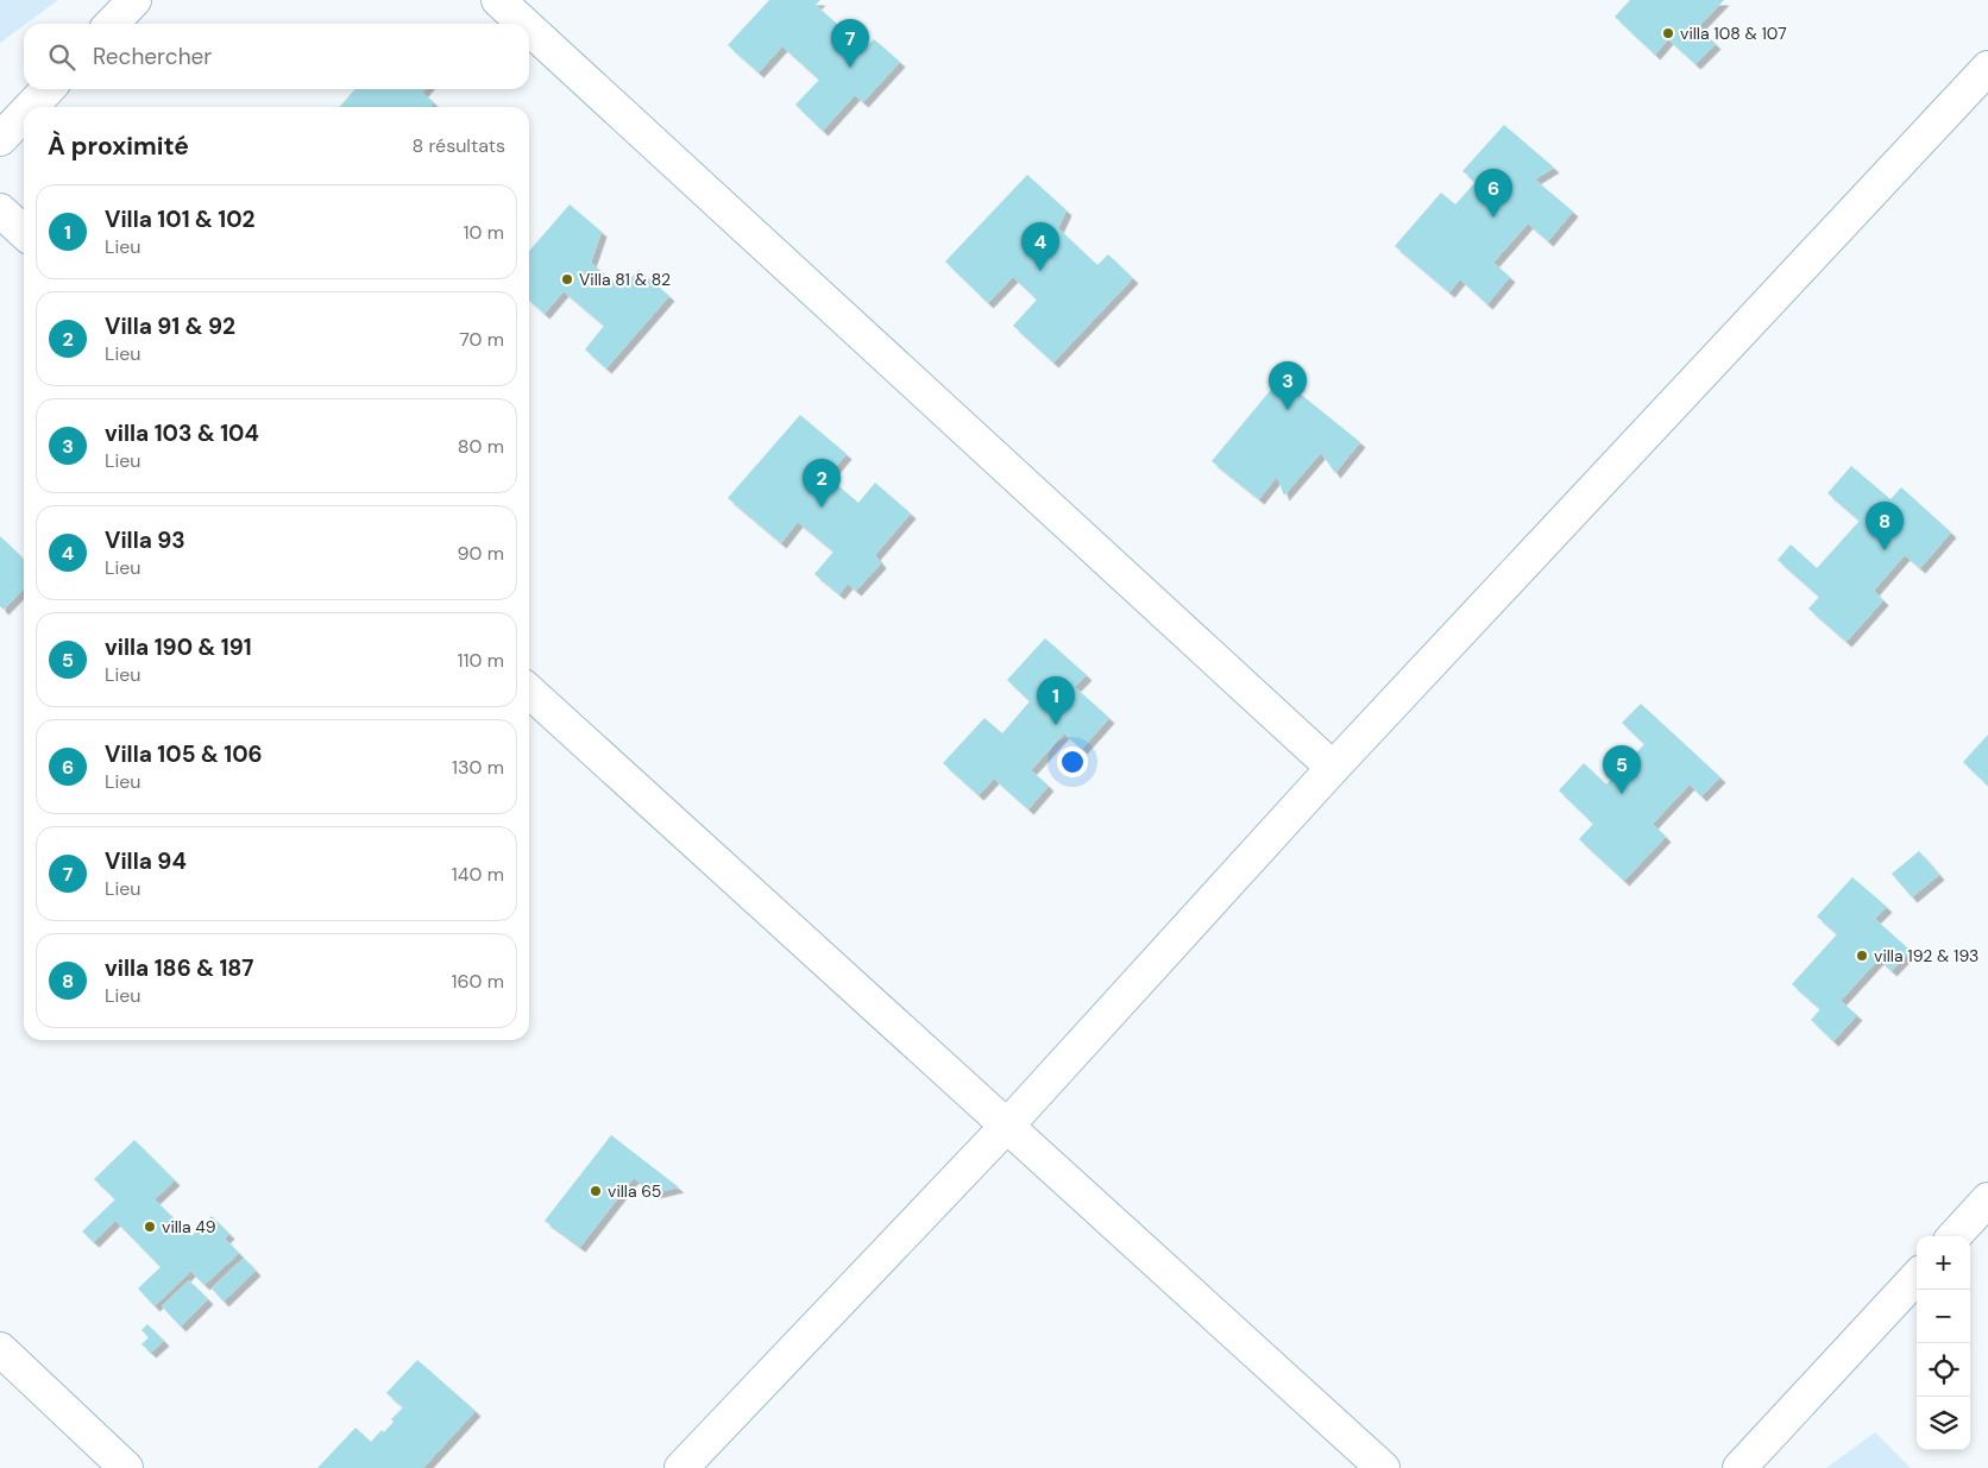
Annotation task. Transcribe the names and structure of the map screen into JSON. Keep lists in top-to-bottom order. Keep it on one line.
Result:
{"places":["villa 108 & 107","Villa 81 & 82","villa 192 & 193","villa 65","villa 49"],"page":{"pins":["7","6","4","3","2","8","1","5"],"search":"Rechercher","heading":["À proximité","8 résultats"],"list":[{"mark":"1","name":"Villa 101 & 102","note":"Lieu","value":"10 m"},{"mark":"2","name":"Villa 91 & 92","note":"Lieu","value":"70 m"},{"mark":"3","name":"villa 103 & 104","note":"Lieu","value":"80 m"},{"mark":"4","name":"Villa 93","note":"Lieu","value":"90 m"},{"mark":"5","name":"villa 190 & 191","note":"Lieu","value":"110 m"},{"mark":"6","name":"Villa 105 & 106","note":"Lieu","value":"130 m"},{"mark":"7","name":"Villa 94","note":"Lieu","value":"140 m"},{"mark":"8","name":"villa 186 & 187","note":"Lieu","value":"160 m"}],"map_buttons":["+","−"]}}
